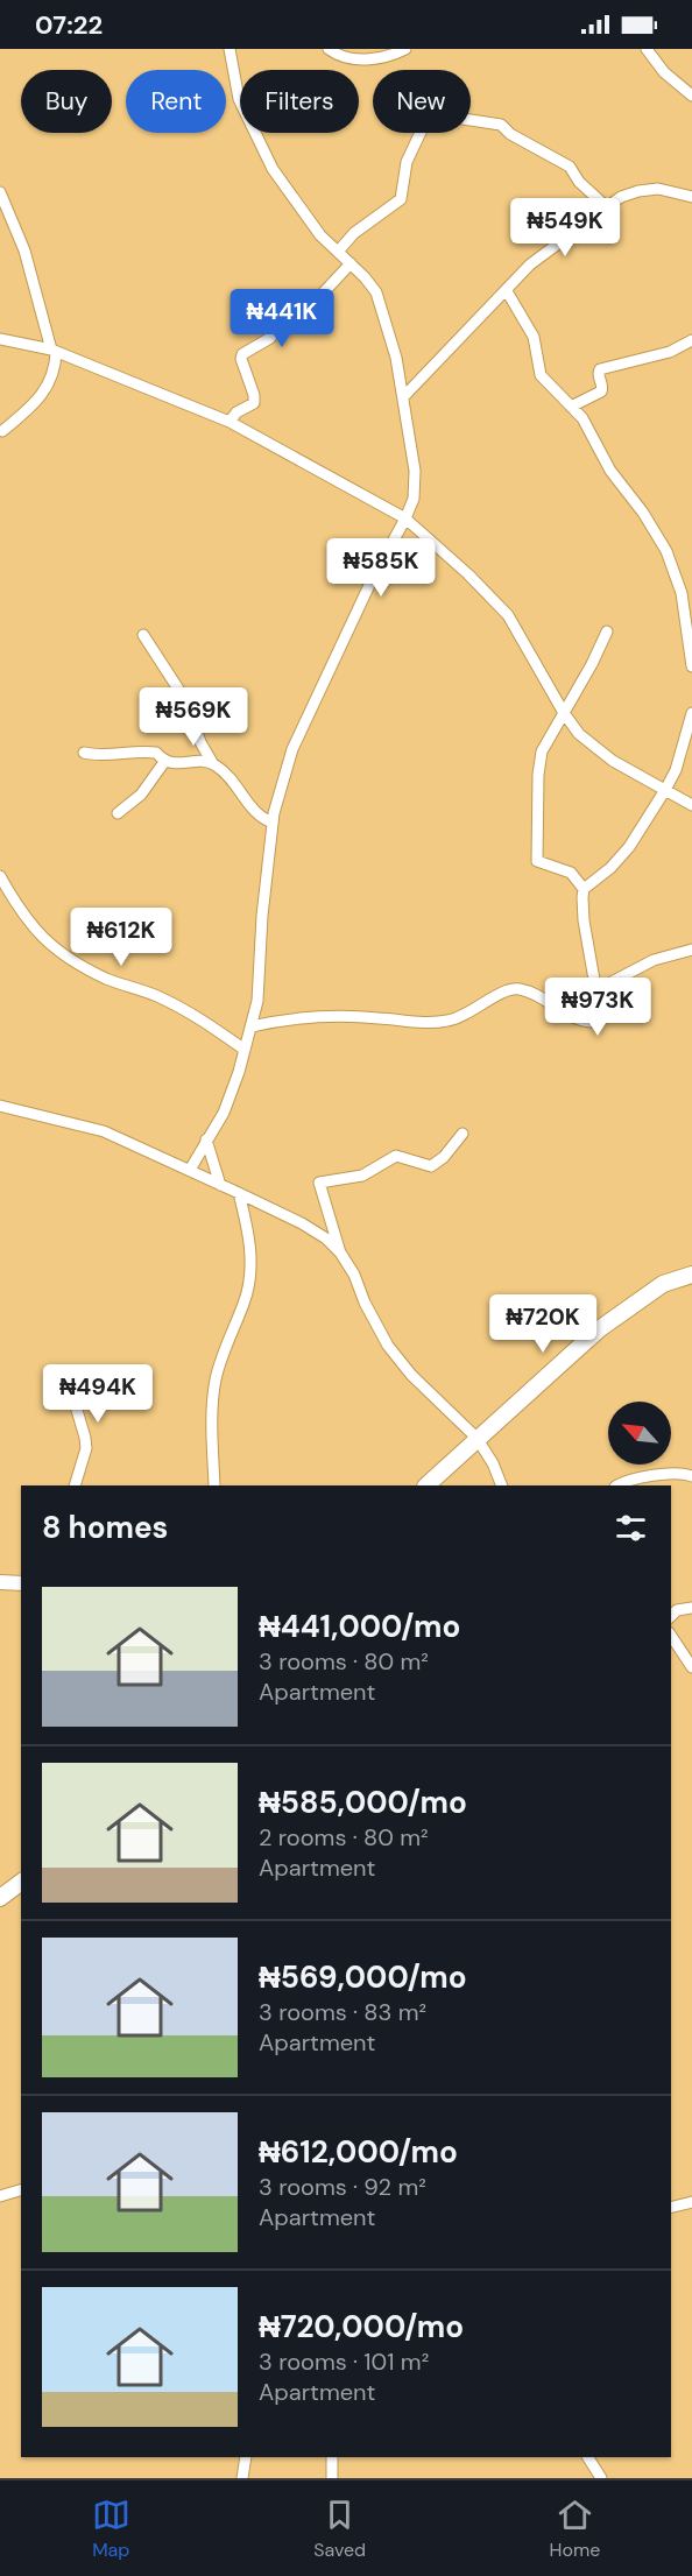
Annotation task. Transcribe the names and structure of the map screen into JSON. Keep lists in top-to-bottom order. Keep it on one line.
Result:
{"north":"top left","page":{"status":"07:22","chip":["Buy","Rent","Filters","New"],"price":["₦549K","₦441K","₦585K","₦569K","₦612K","₦973K","₦720K","₦494K"],"heading":"8 homes","list":[{"name":"₦441,000/mo","note":"3 rooms · 80 m² · Apartment"},{"name":"₦585,000/mo","note":"2 rooms · 80 m² · Apartment"},{"name":"₦569,000/mo","note":"3 rooms · 83 m² · Apartment"},{"name":"₦612,000/mo","note":"3 rooms · 92 m² · Apartment"},{"name":"₦720,000/mo","note":"3 rooms · 101 m² · Apartment"}],"tabs":["Map","Saved","Home"]}}
